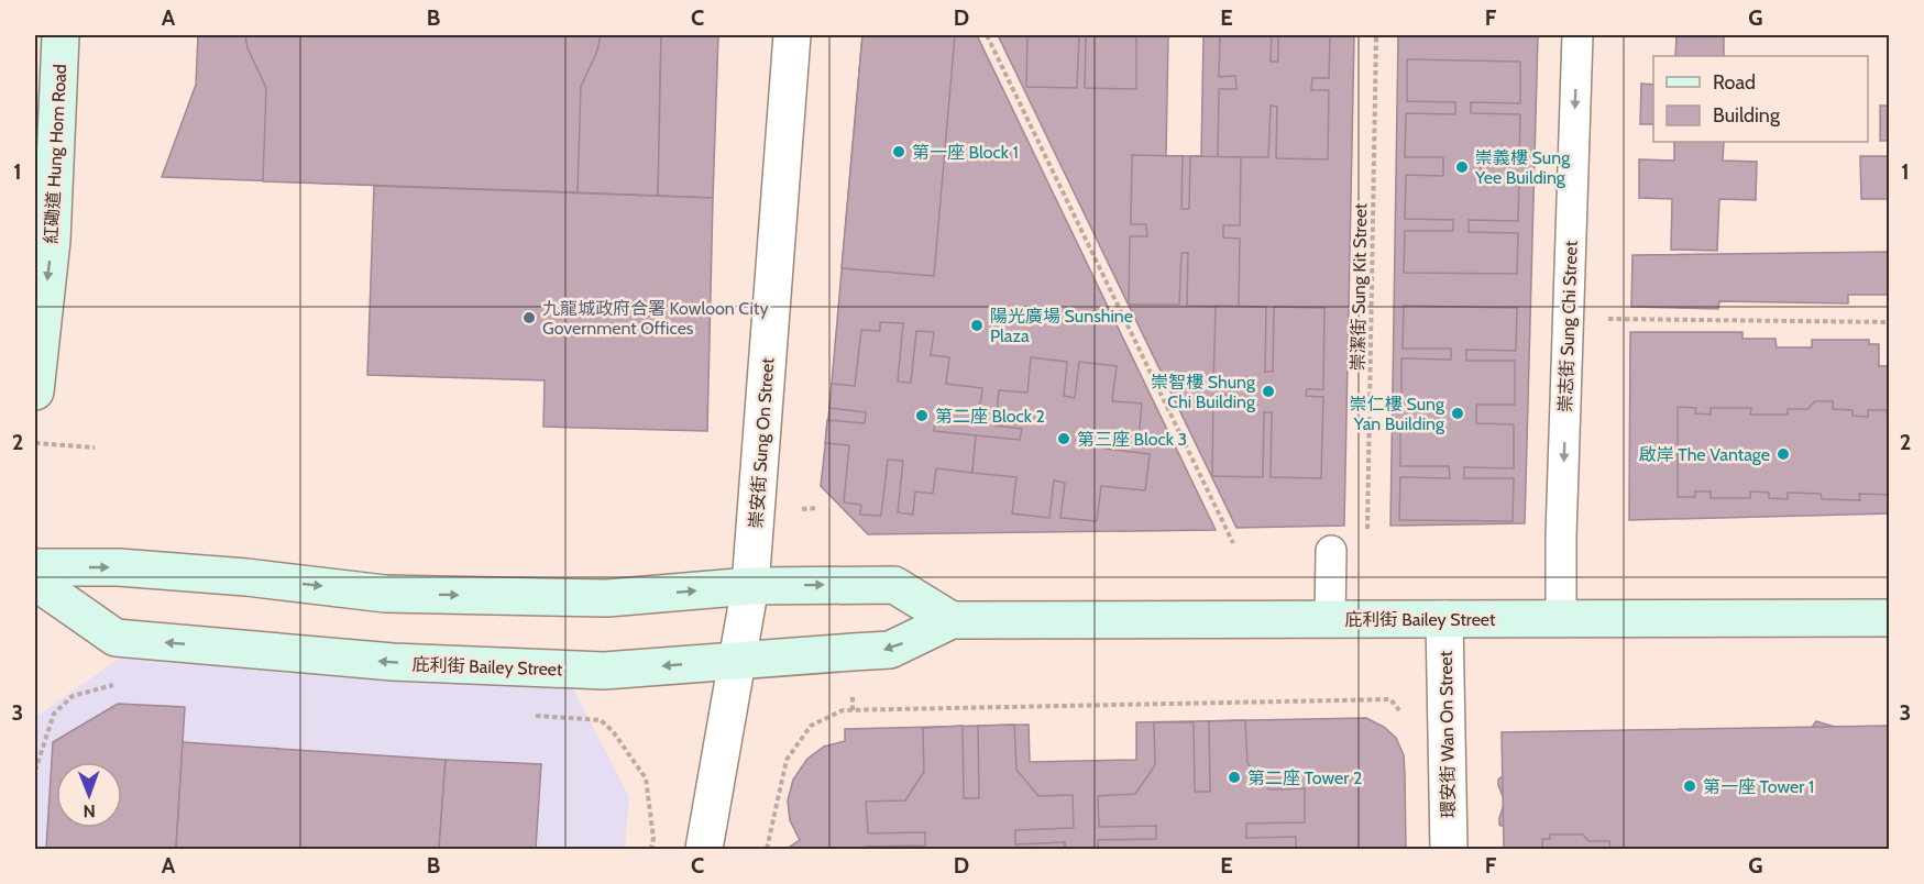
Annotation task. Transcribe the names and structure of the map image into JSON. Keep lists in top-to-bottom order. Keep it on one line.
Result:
{"streets":{"main road":["紅磡道 Hung Hom Road","庇利街 Bailey Street"],"street":["崇安街 Sung On Street","環安街 Wan On Street"],"lane":["崇志街 Sung Chi Street"],"path":["崇潔街 Sung Kit Street"]},"crossings":[["崇志街 Sung Chi Street","庇利街 Bailey Street"],["崇安街 Sung On Street","庇利街 Bailey Street"],["庇利街 Bailey Street","環安街 Wan On Street"]],"one_way":["紅磡道 Hung Hom Road","崇志街 Sung Chi Street"],"places":["第一座 Block 1","崇義樓 Sung Yee Building","九龍城政府合署 Kowloon City Government Offices","陽光廣場 Sunshine Plaza","崇智樓 Shung Chi Building","崇仁樓 Sung Yan Building","第二座 Block 2","第三座 Block 3","啟岸 The Vantage","第二座 Tower 2","第一座 Tower 1"],"legend":["Road","Building"],"north":"bottom","grid":{"columns":["A","B","C","D","E","F","G"],"rows":["1","2","3"]}}
